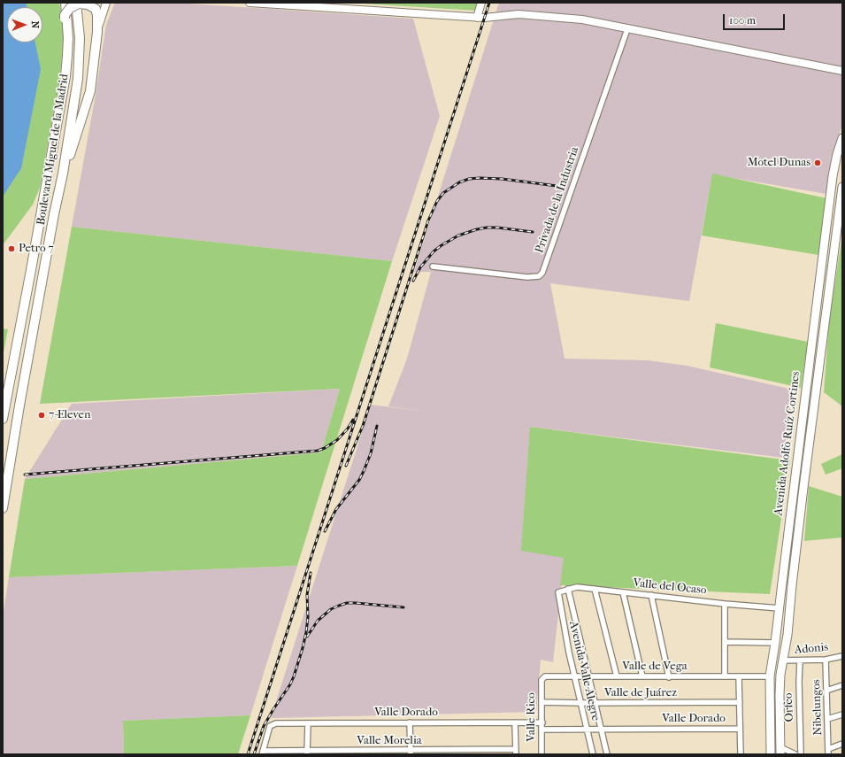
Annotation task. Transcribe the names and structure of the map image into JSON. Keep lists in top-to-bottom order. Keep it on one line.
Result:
{"streets":{"highway":["Boulevard Miguel de la Madrid"],"main road":["Avenida Adolfo Ruíz Cortines"],"street":["Privada de la Industria","Valle del Ocaso","Adonis","Valle de Vega","Avenida Valle Alegre","Valle de Juárez","Orfeo","Nibelungos","Valle Dorado","Valle Rico","Valle Morelia"]},"crossings":[["Avenida Adolfo Ruíz Cortines","Valle del Ocaso"],["Avenida Adolfo Ruíz Cortines","Adonis"],["Avenida Adolfo Ruíz Cortines","Valle de Vega"],["Valle del Ocaso","Avenida Valle Alegre"],["Adonis","Orfeo"],["Adonis","Nibelungos"],["Valle de Vega","Avenida Valle Alegre"],["Valle de Vega","Valle Rico"],["Avenida Valle Alegre","Valle de Juárez"],["Avenida Valle Alegre","Valle Dorado"],["Valle de Juárez","Valle Rico"],["Valle Dorado","Valle Rico"],["Valle Dorado","Valle Morelia"]],"places":["Motel Dunas","Petro 7","7-Eleven"],"scale_bar":"100 m","north":"right"}
